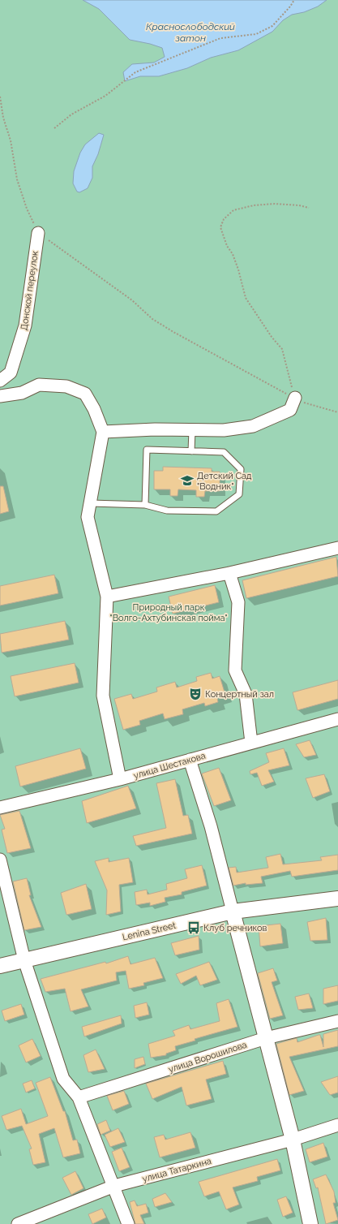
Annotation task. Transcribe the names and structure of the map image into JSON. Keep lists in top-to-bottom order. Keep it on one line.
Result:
{"streets":{"street":["Донской переулок","улица Шестакова","Lenina Street","улица Ворошилова","улица Татаркина"]},"water":["Краснослободский затон"],"parks":["Природный парк \"Волго-Ахтубинская пойма\""],"places":{"school or university":["Детский Сад \"Водник\""],"theatre":["Концертный зал"],"bus stop":["Клуб речников"]}}
